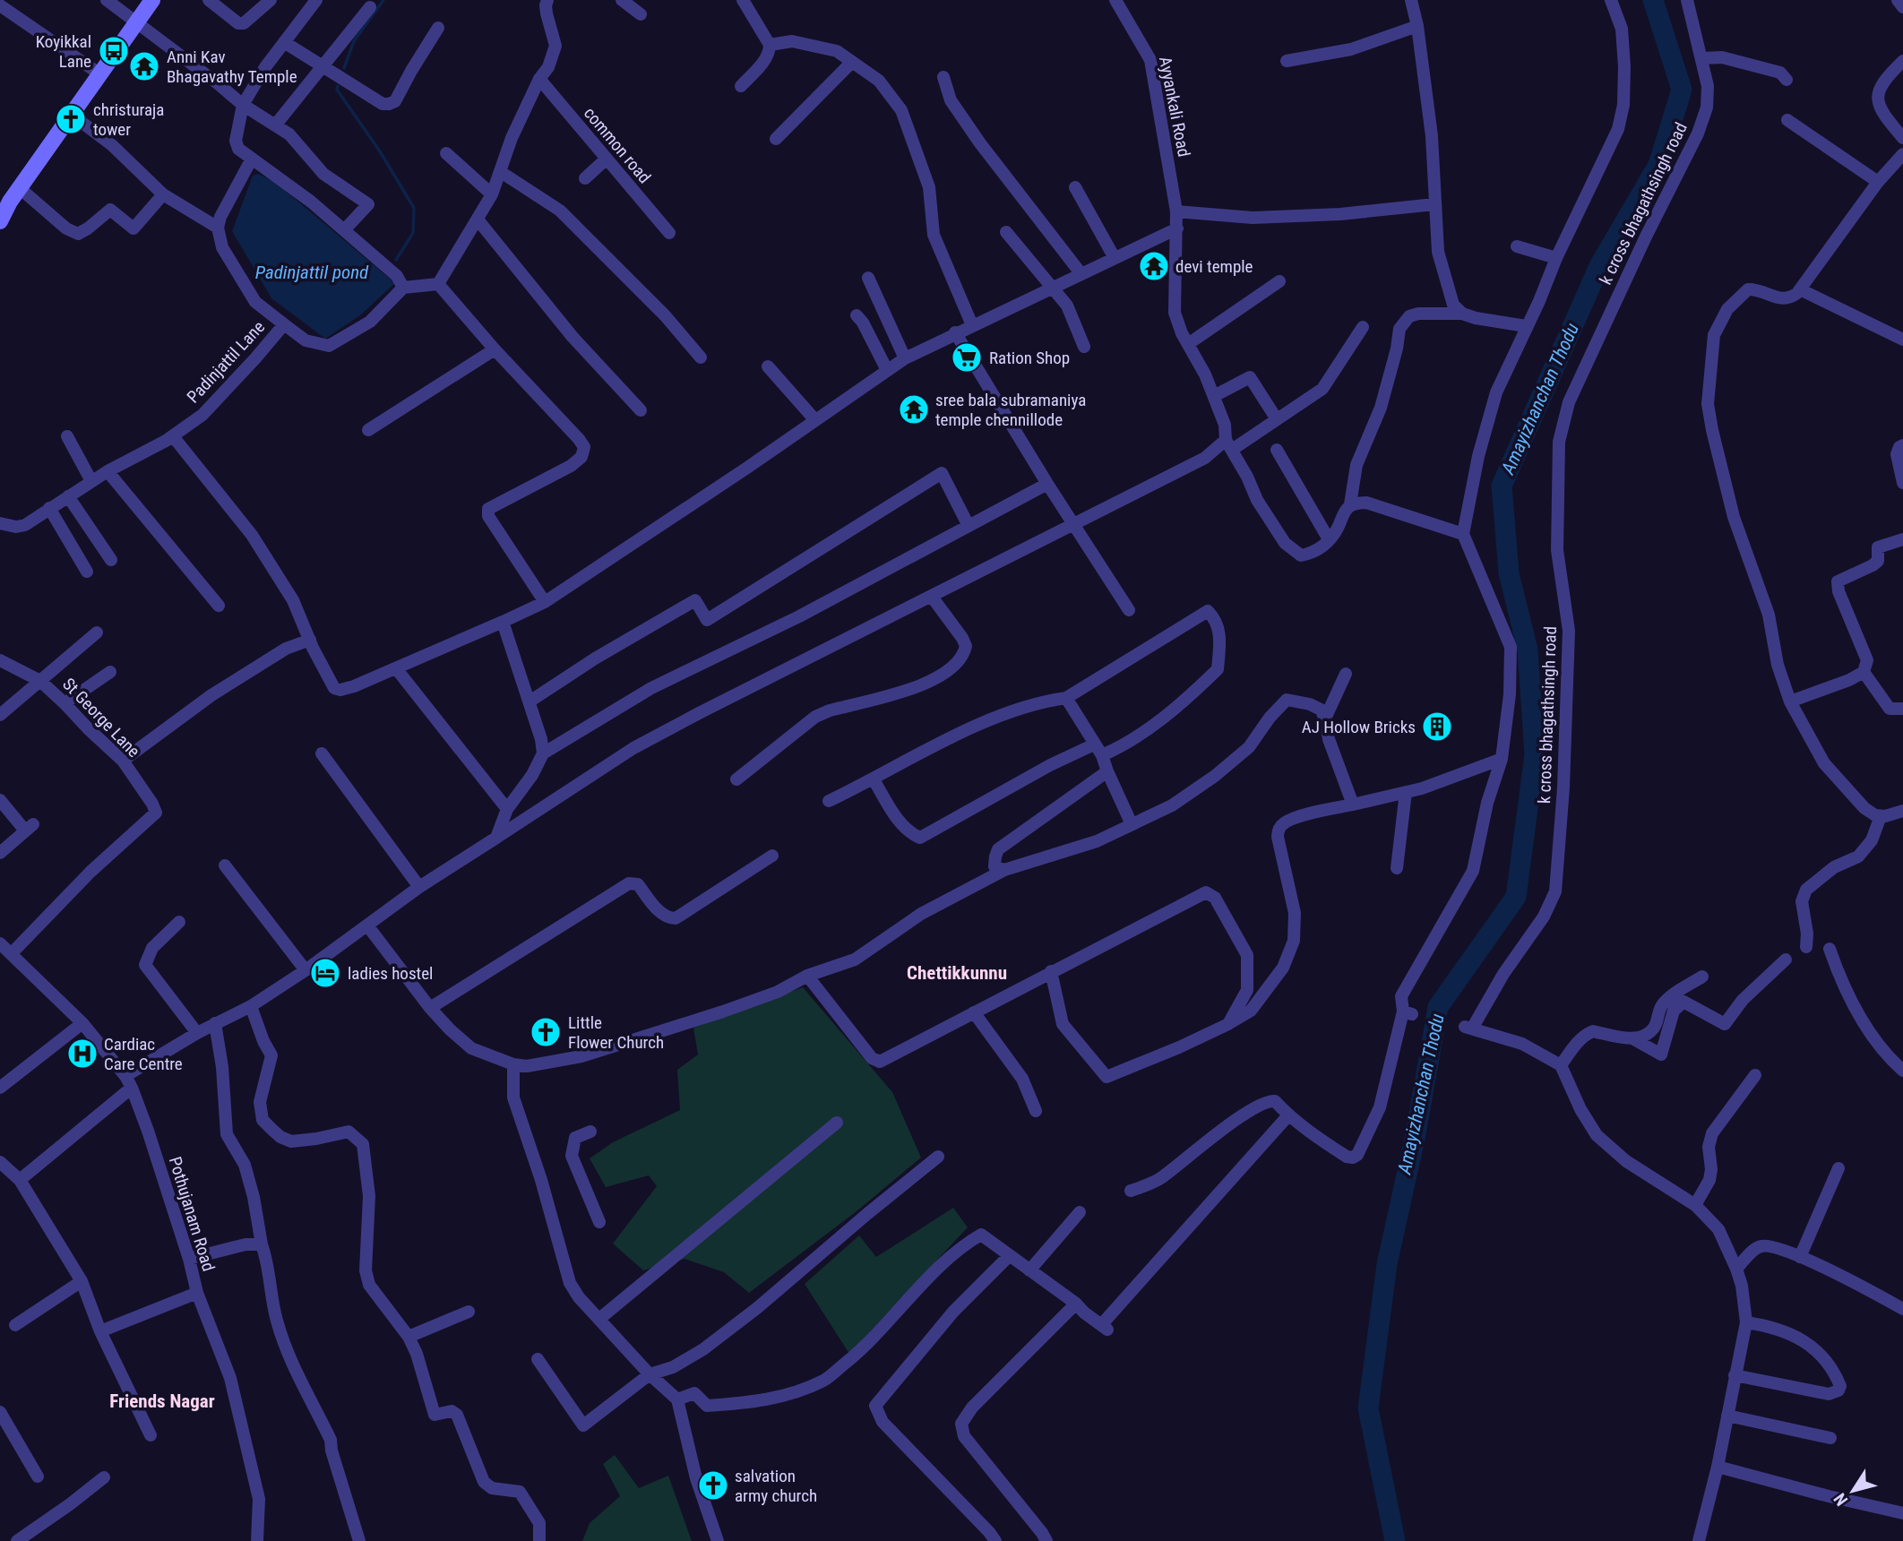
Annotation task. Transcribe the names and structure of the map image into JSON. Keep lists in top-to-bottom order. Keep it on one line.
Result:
{"streets":{"street":["Ayyankali Road","common road","k cross bhagathsingh road","Padinjattil Lane","St George Lane","Pothujanam Road"]},"crossings":[["St George Lane","Pothujanam Road"]],"districts":["Chettikkunnu","Friends Nagar"],"water":["Padinjattil pond","Amayizhanchan Thodu"],"places":{"bus stop":["Koyikkal Lane"],"temple":["Anni Kav Bhagavathy Temple","devi temple","sree bala subramaniya temple chennillode"],"church":["christuraja tower","Little Flower Church","salvation army church"],"supermarket":["Ration Shop"],"building":["AJ Hollow Bricks"],"hotel":["ladies hostel"],"hospital":["Cardiac Care Centre"]},"north":"bottom left"}
